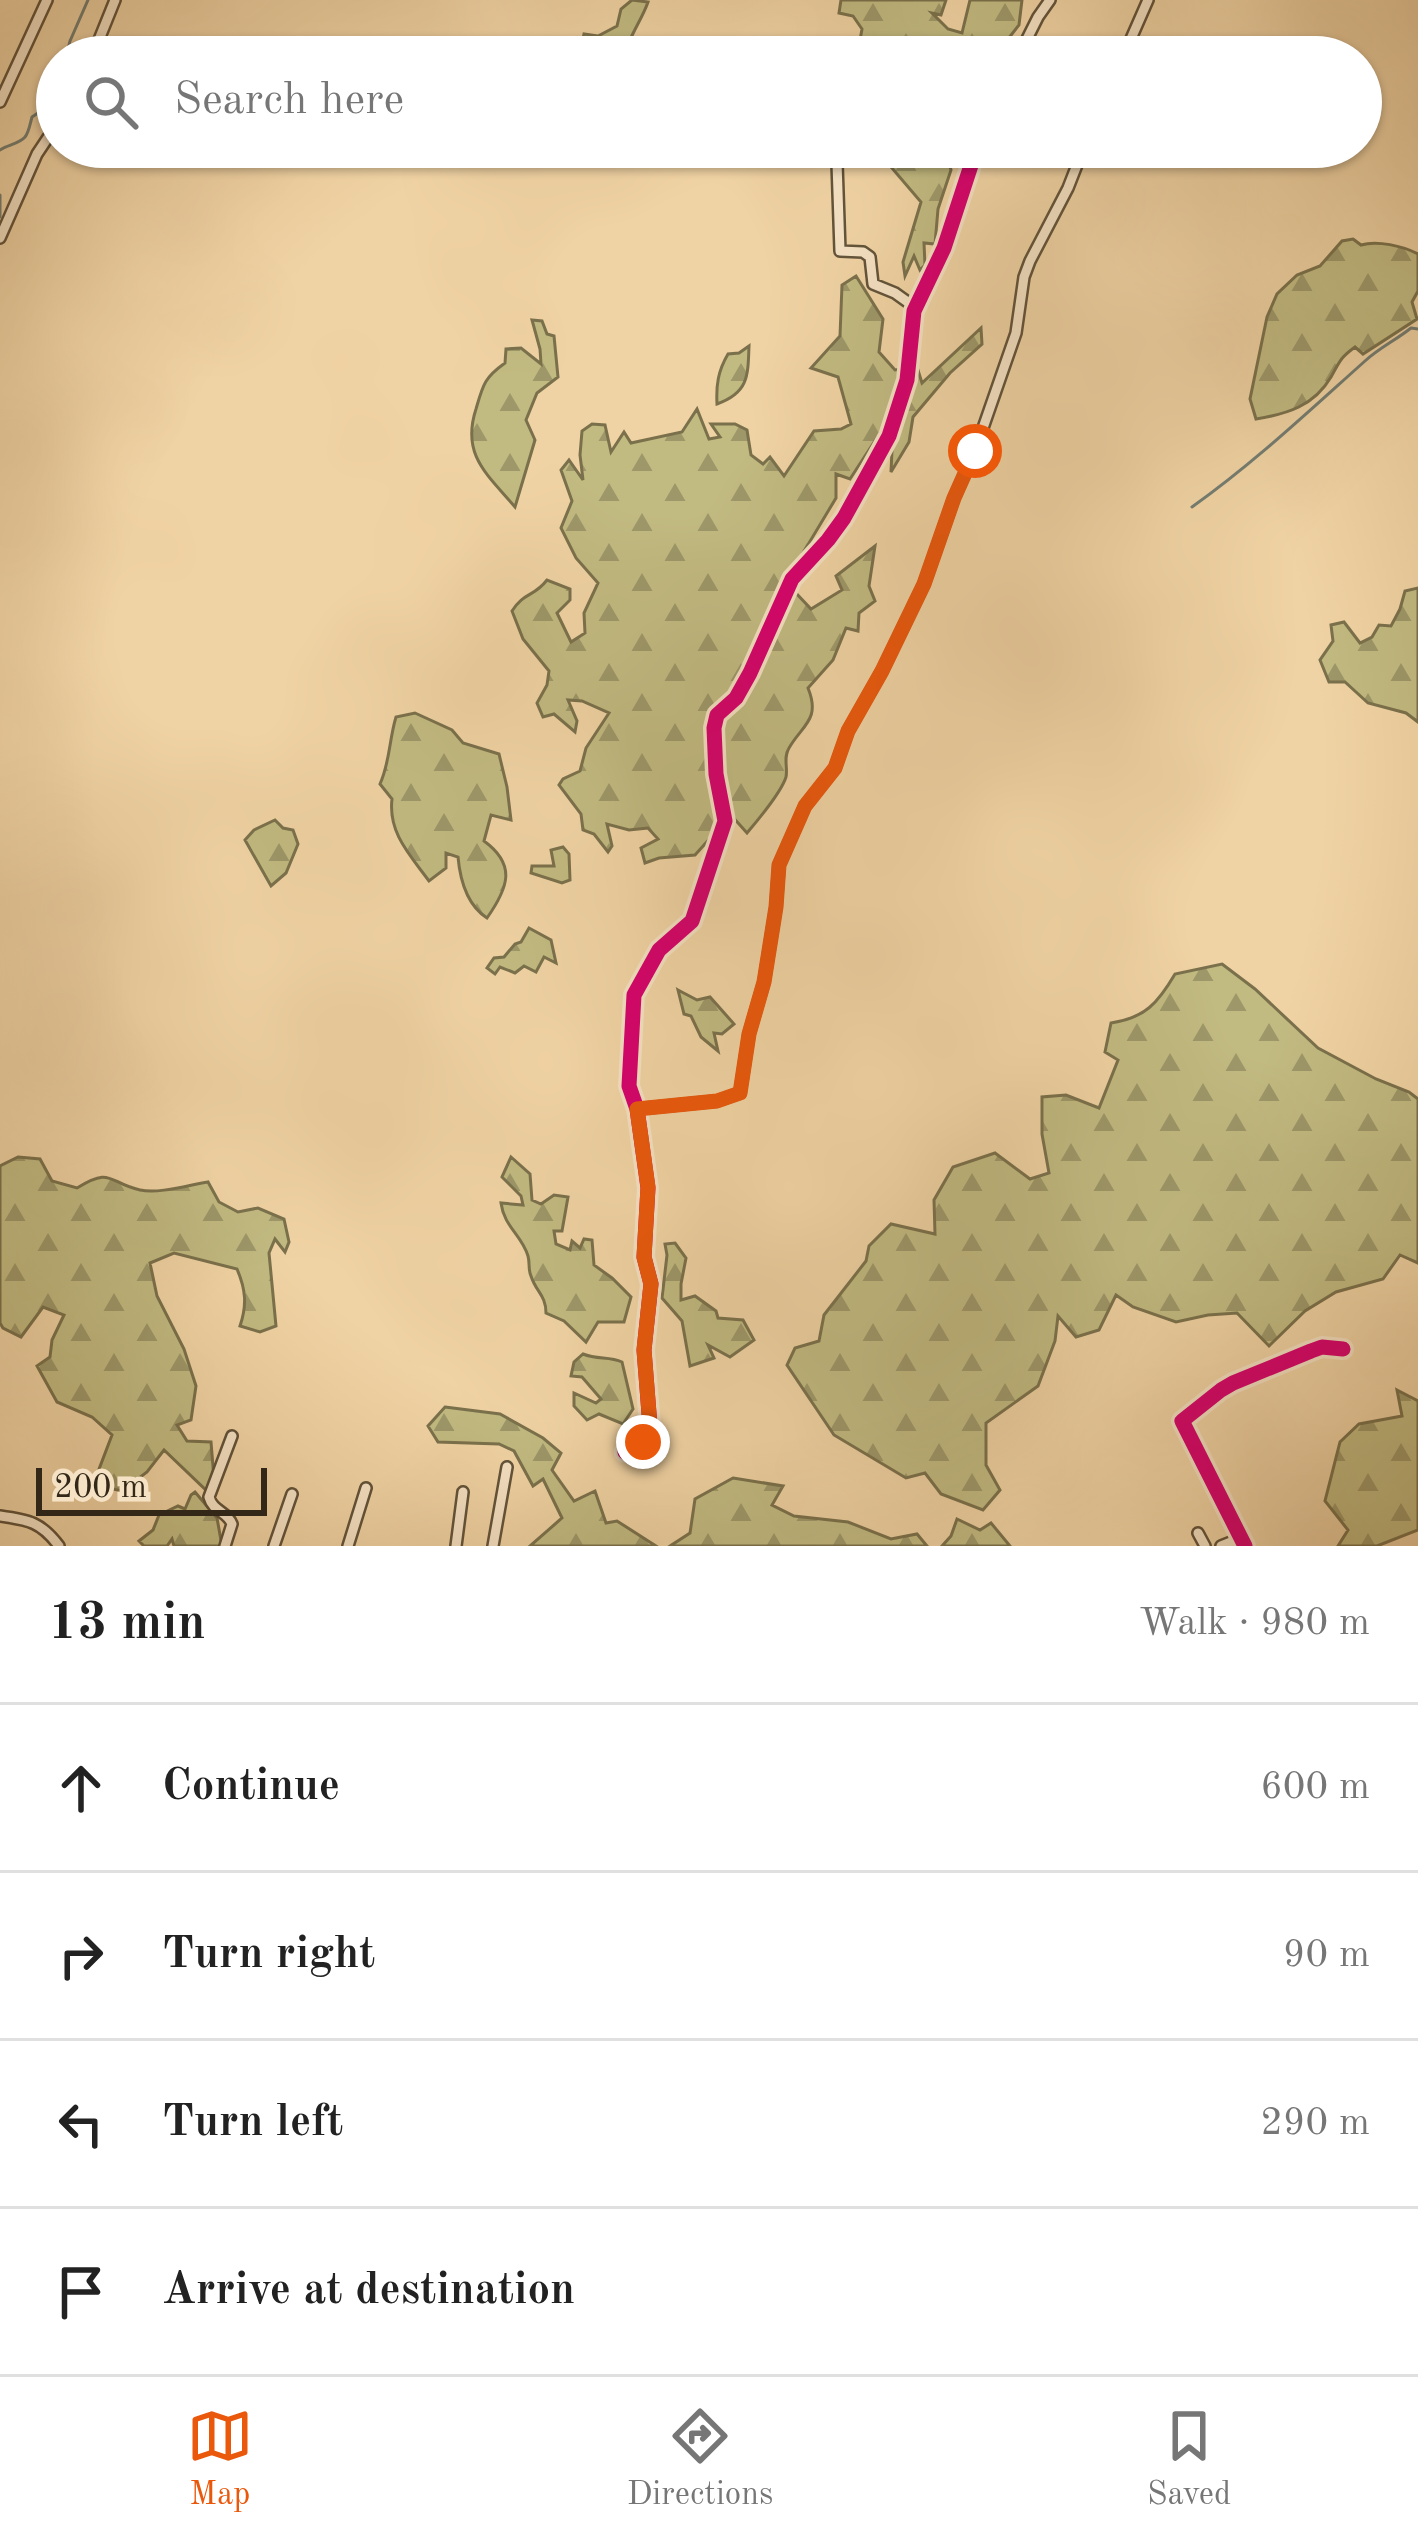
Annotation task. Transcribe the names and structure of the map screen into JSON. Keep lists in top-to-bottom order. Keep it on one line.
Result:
{"scale_bar":"200 m","page":{"search":"Search here","scale":"200 m","heading":["13 min","Walk · 980 m"],"list":[["Continue","600 m"],["Turn right","90 m"],["Turn left","290 m"],"Arrive at destination"],"nav":["Map","Directions","Saved"]}}
